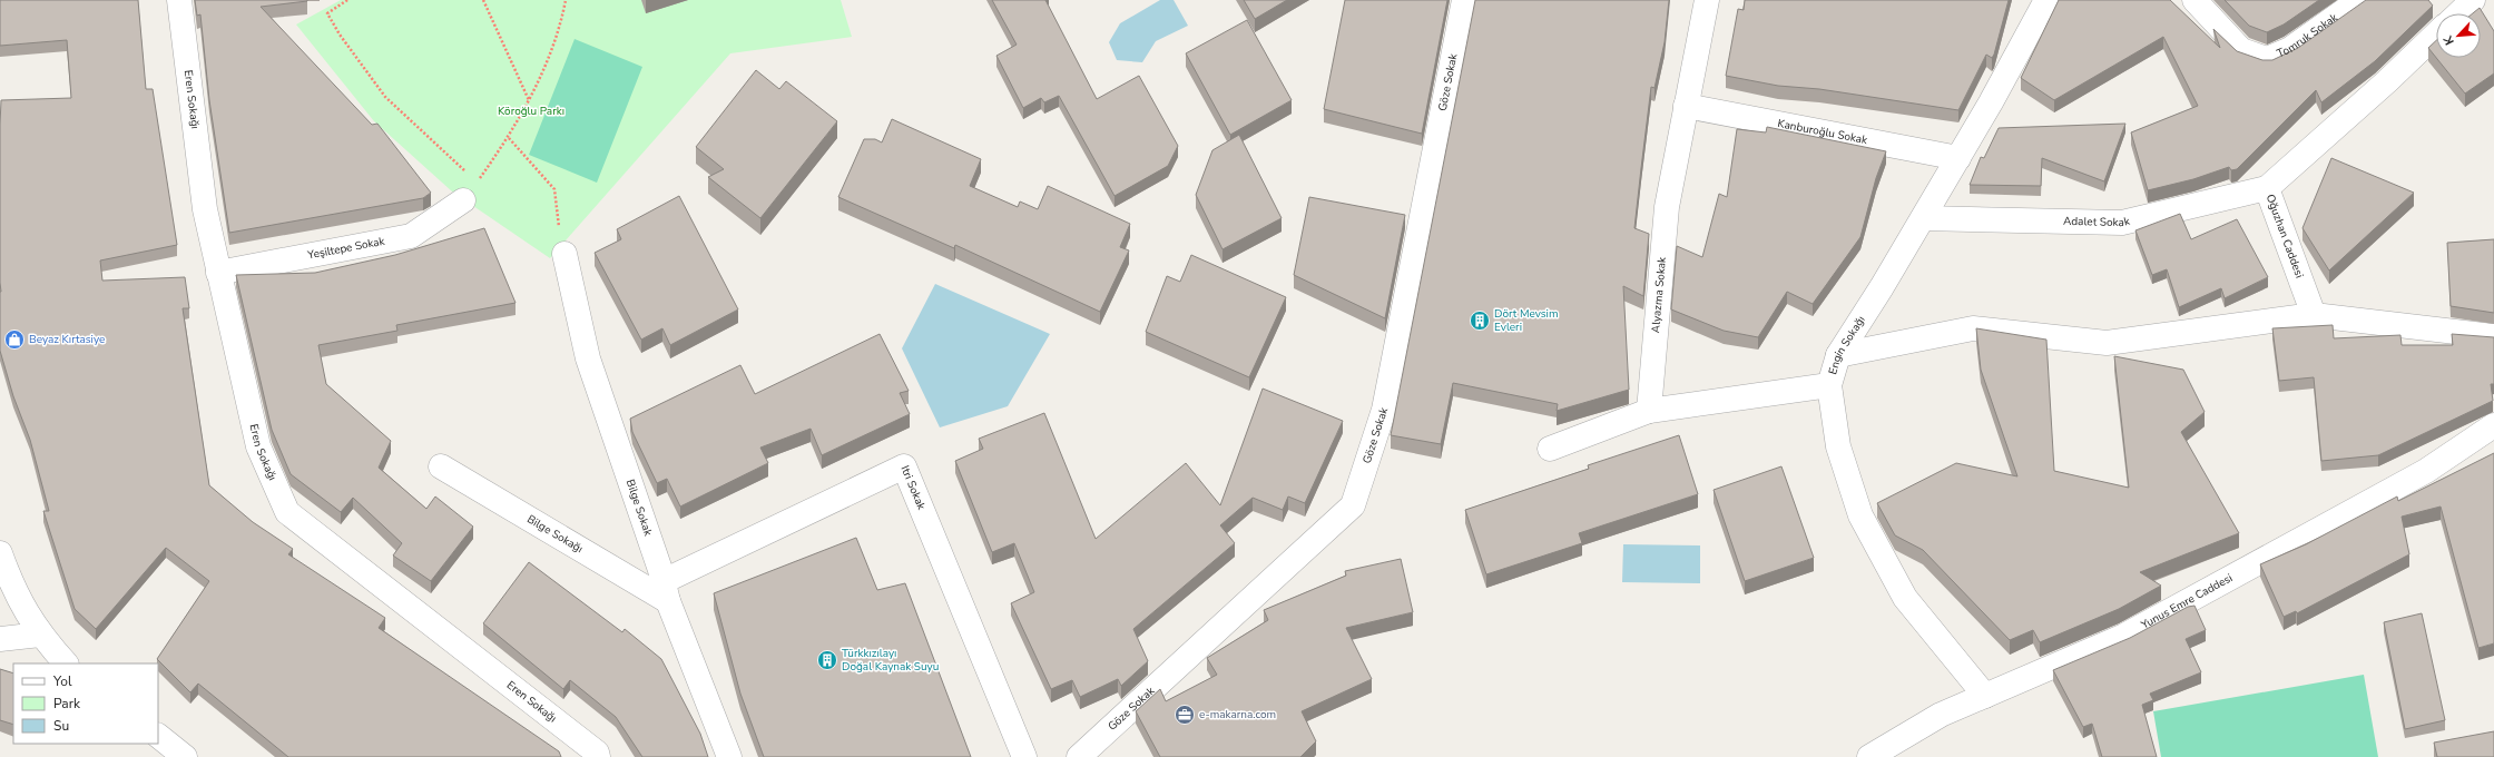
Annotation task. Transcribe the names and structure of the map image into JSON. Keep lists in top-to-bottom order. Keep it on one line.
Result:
{"streets":{"street":["Tomruk Sokak","Göze Sokak","Eren Sokağı","Kanburoğlu Sokak","Adalet Sokak","Oğuzhan Caddesi","Yeşiltepe Sokak","Alyazma Sokak","Engin Sokağı","Itri Sokak","Bilge Sokak","Bilge Sokağı","Yunus Emre Caddesi"]},"crossings":[["Eren Sokağı","Yeşiltepe Sokak"],["Kanburoğlu Sokak","Alyazma Sokak"],["Kanburoğlu Sokak","Engin Sokağı"],["Adalet Sokak","Oğuzhan Caddesi"],["Adalet Sokak","Engin Sokağı"],["Engin Sokağı","Yunus Emre Caddesi"],["Itri Sokak","Bilge Sokak"],["Itri Sokak","Bilge Sokağı"],["Bilge Sokak","Bilge Sokağı"]],"parks":["Köroğlu Parkı"],"places":{"building":["Dört Mevsim Evleri","Türkkızılayı Doğal Kaynak Suyu"],"shop":["Beyaz Kırtasiye"],"office":["e-makarna.com"]},"legend":["Yol","Park","Su"],"north":"bottom left"}
